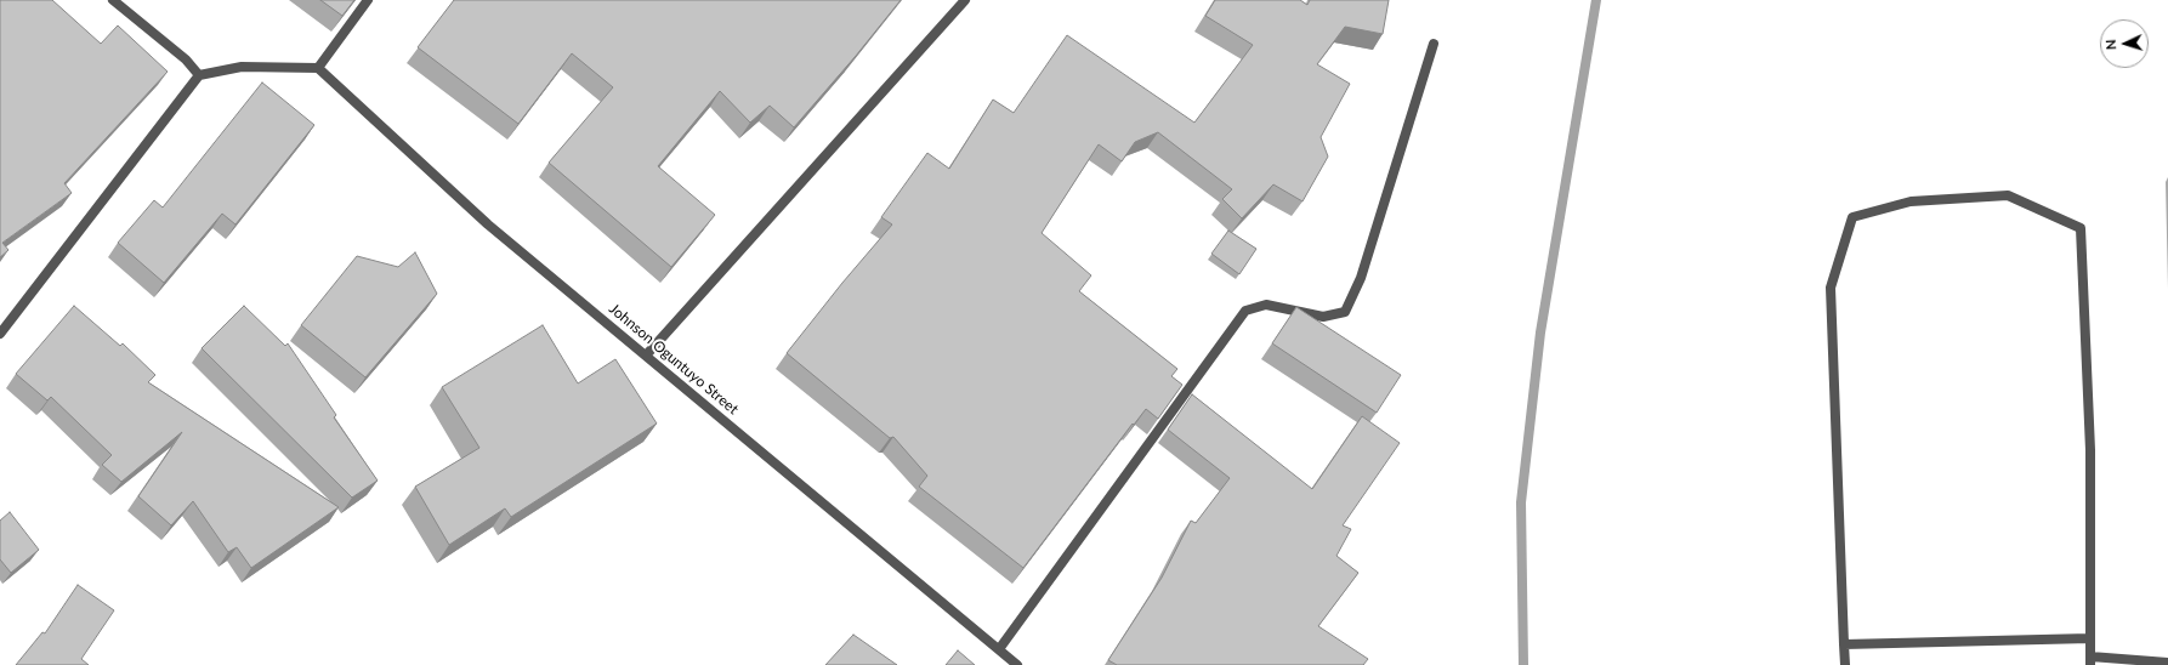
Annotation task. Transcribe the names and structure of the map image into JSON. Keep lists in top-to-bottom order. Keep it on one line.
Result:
{"streets":{"street":["Johnson Oguntuyo Street"]},"north":"left"}
